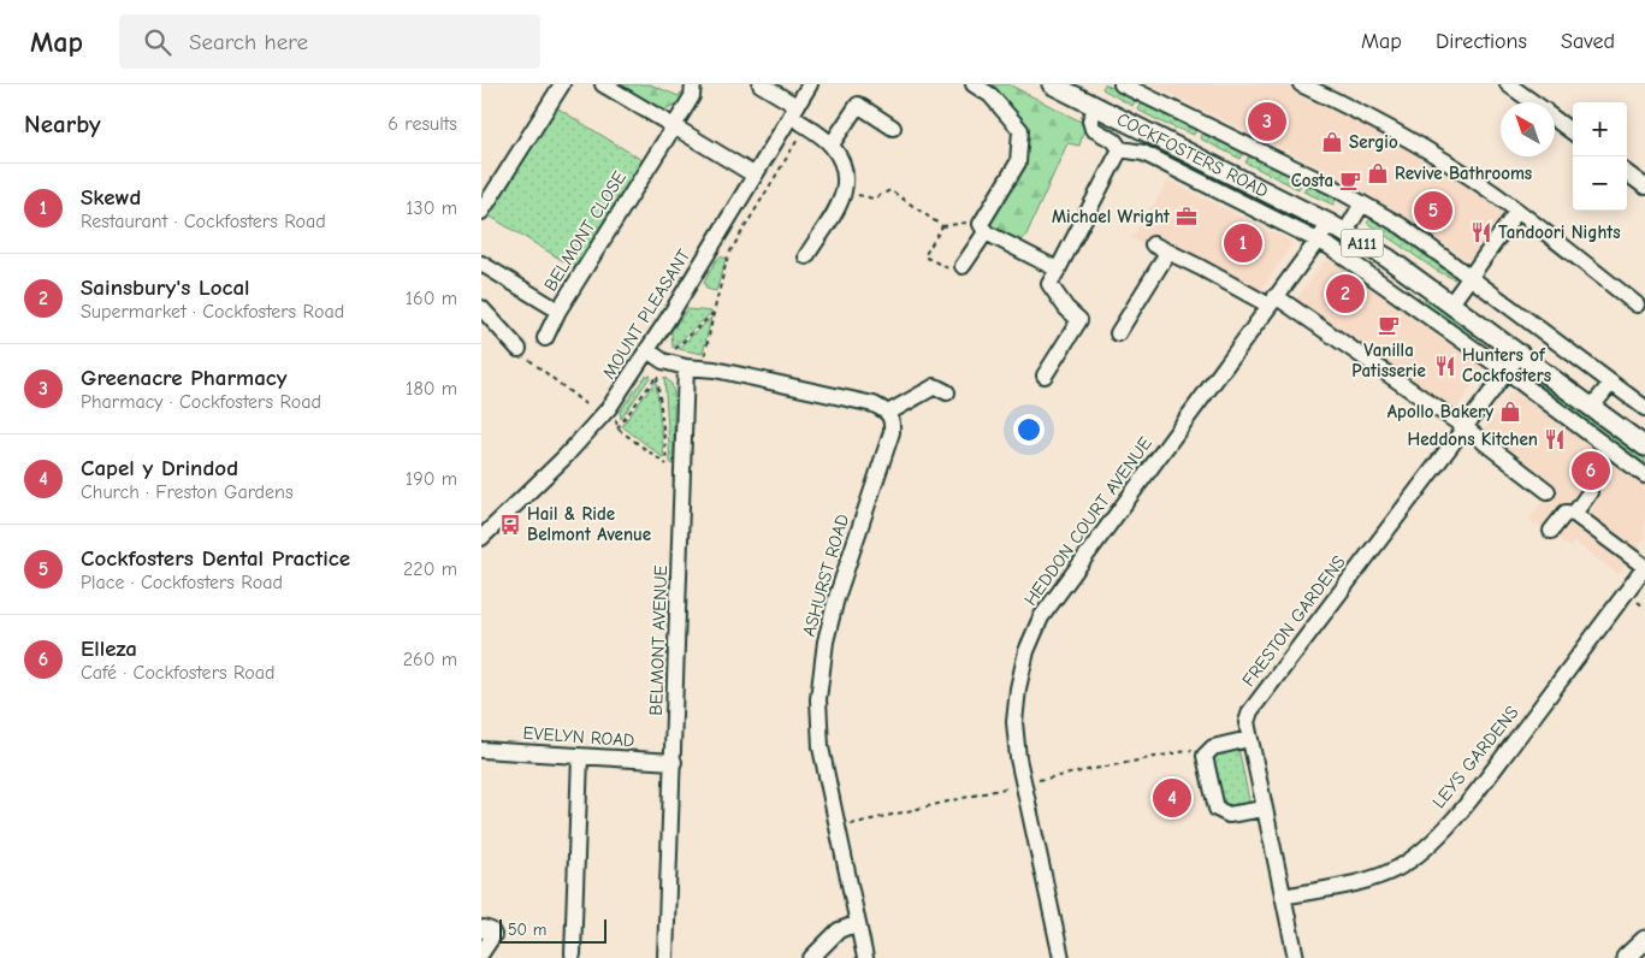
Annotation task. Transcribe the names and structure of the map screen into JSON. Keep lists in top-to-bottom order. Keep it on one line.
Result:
{"streets":{"main road":["COCKFOSTERS ROAD","A111"],"street":["BELMONT CLOSE","MOUNT PLEASANT","HEDDON COURT AVENUE","ASHURST ROAD","FRESTON GARDENS","BELMONT AVENUE","EVELYN ROAD","LEYS GARDENS"]},"crossings":[["COCKFOSTERS ROAD","HEDDON COURT AVENUE"],["COCKFOSTERS ROAD","FRESTON GARDENS"],["FRESTON GARDENS","LEYS GARDENS"],["BELMONT AVENUE","EVELYN ROAD"]],"places":{"shop":["Sergio","Revive Bathrooms","Apollo Bakery"],"cafe":["Costa","Vanilla Patisserie"],"office":["Michael Wright"],"restaurant":["Tandoori Nights","Hunters of Cockfosters","Heddons Kitchen"],"bus stop":["Hail & Ride Belmont Avenue"]},"scale_bar":"50 m","north":"top left","page":{"header":"Map","search":"Search here","nav":["Map","Directions","Saved"],"heading":["Nearby","6 results"],"pins":["3","5","1","2","6","4"],"map_buttons":["+","−"],"list":[{"mark":"1","name":"Skewd","note":"Restaurant · Cockfosters Road","value":"130 m"},{"mark":"2","name":"Sainsbury's Local","note":"Supermarket · Cockfosters Road","value":"160 m"},{"mark":"3","name":"Greenacre Pharmacy","note":"Pharmacy · Cockfosters Road","value":"180 m"},{"mark":"4","name":"Capel y Drindod","note":"Church · Freston Gardens","value":"190 m"},{"mark":"5","name":"Cockfosters Dental Practice","note":"Place · Cockfosters Road","value":"220 m"},{"mark":"6","name":"Elleza","note":"Café · Cockfosters Road","value":"260 m"}],"scale":"50 m"}}
